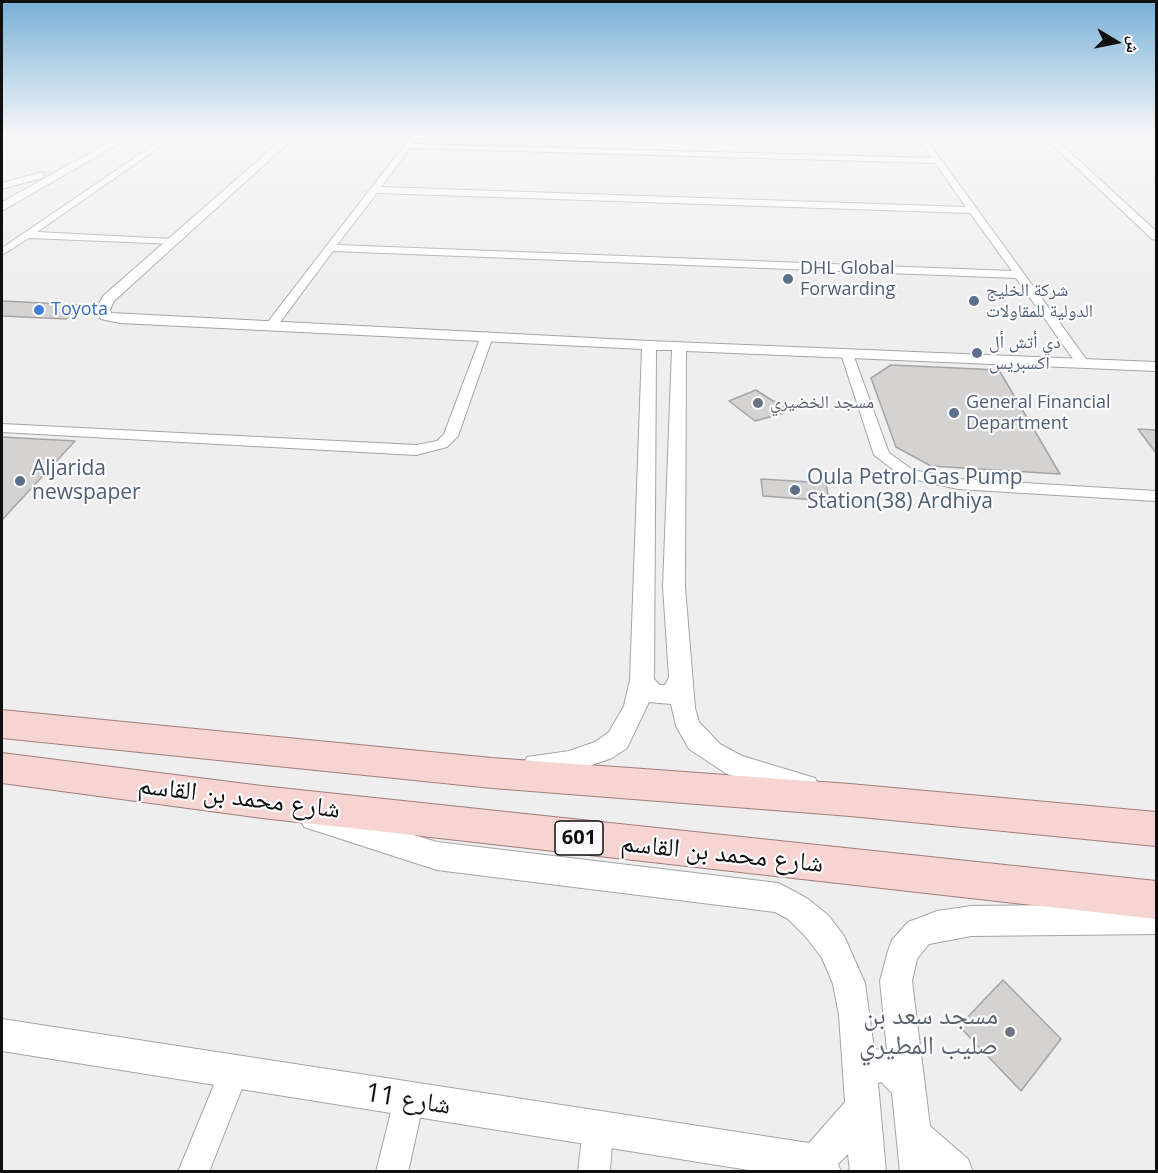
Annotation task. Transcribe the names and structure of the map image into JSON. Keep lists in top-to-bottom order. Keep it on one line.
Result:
{"streets":{"main road":["شارع محمد بن القاسم","601"],"street":["شارع 11"]},"places":["DHL Global Forwarding","شركة الخليج الدولية للمقاولات","Toyota","دي أتش أل اكسبريس","مسجد الخضيري","General Financial Department","Aljarida newspaper","Oula Petrol Gas Pump Station(38) Ardhiya","مسجد سعد بن صليب المطيري"],"north":"right"}
